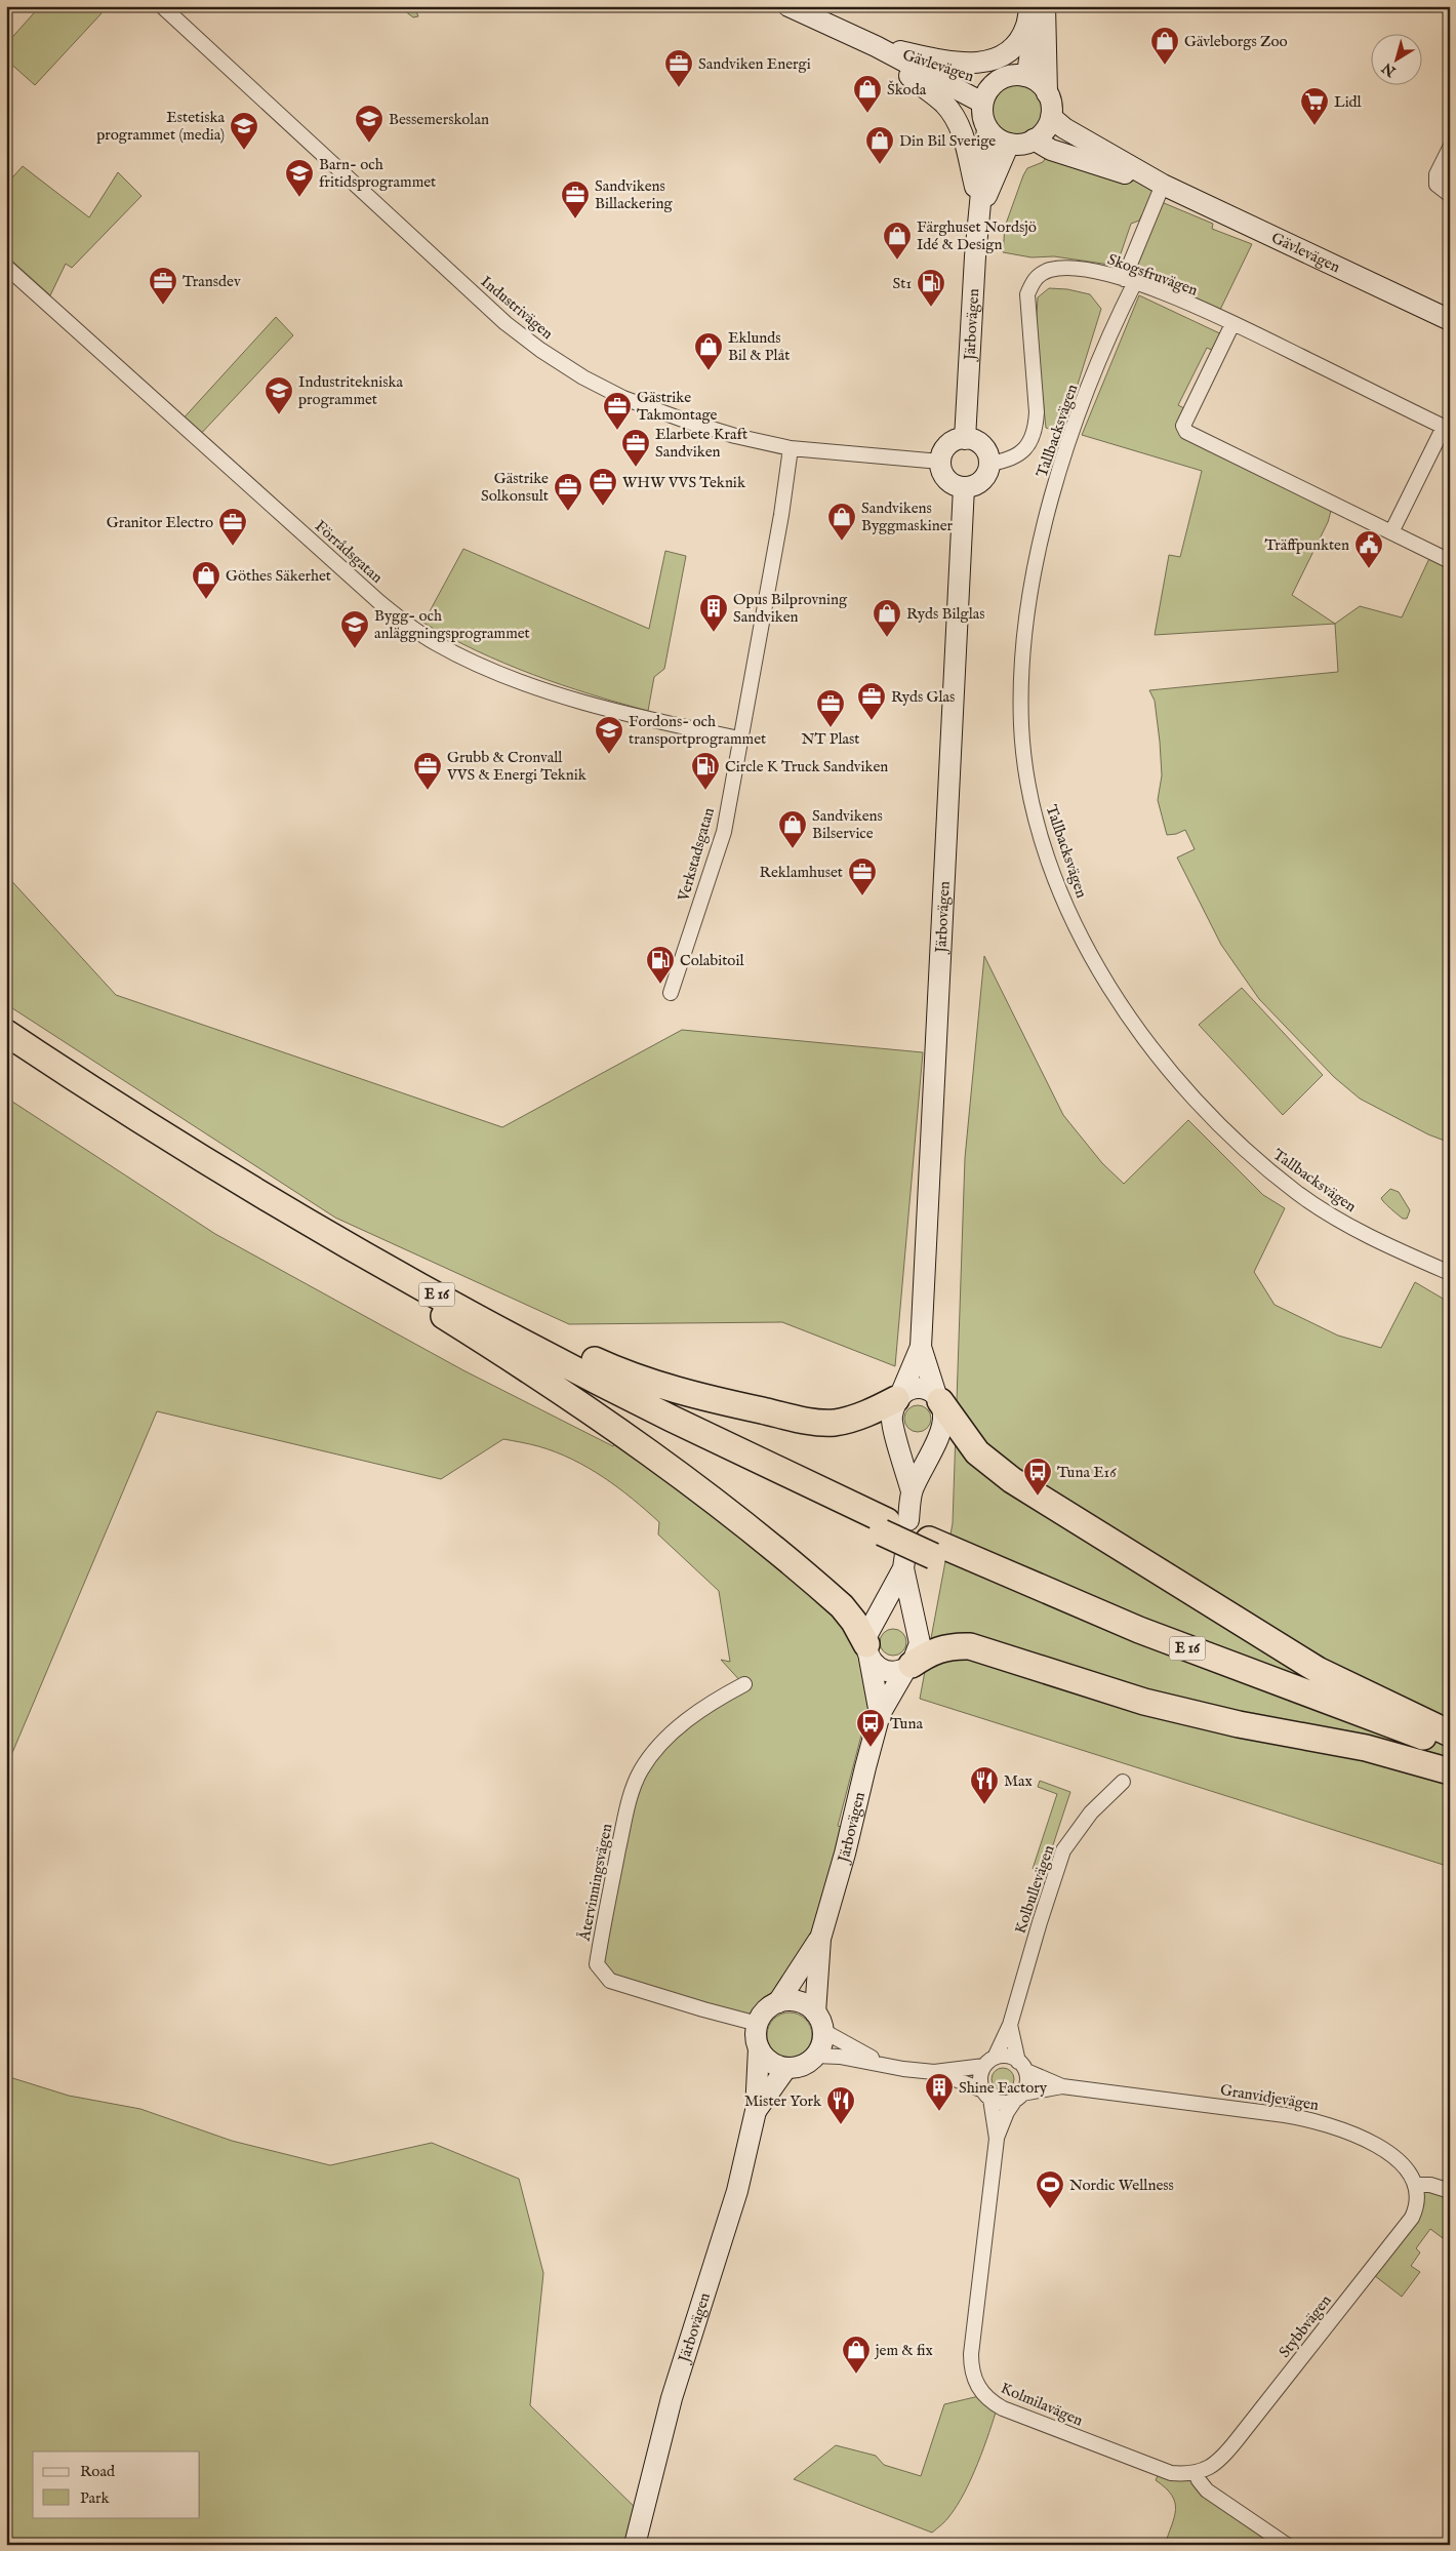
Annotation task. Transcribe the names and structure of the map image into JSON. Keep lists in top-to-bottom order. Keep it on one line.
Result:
{"streets":{"highway":["E 16"],"main road":["Gävlevägen","Järbovägen"],"street":["Skogsfruvägen","Industrivägen","Tallbacksvägen","Förrådsgatan","Verkstadsgatan","Återvinningsvägen","Kolbullevägen","Granvidjevägen","Stybbvägen","Kolmilavägen"]},"crossings":[["Gävlevägen","Järbovägen"],["Gävlevägen","Tallbacksvägen"],["Skogsfruvägen","Industrivägen"],["Skogsfruvägen","Järbovägen"],["Skogsfruvägen","Tallbacksvägen"],["Industrivägen","Järbovägen"],["Industrivägen","Verkstadsgatan"],["Järbovägen","E 16"],["Järbovägen","Återvinningsvägen"],["Förrådsgatan","Verkstadsgatan"],["Kolbullevägen","Granvidjevägen"],["Kolbullevägen","Kolmilavägen"],["Granvidjevägen","Stybbvägen"],["Granvidjevägen","Kolmilavägen"],["Stybbvägen","Kolmilavägen"]],"places":{"shop":["Gävleborgs Zoo","Škoda","Din Bil Sverige","Färghuset Nordsjö Idé & Design","Eklunds Bil & Plåt","Sandvikens Byggmaskiner","Göthes Säkerhet","Ryds Bilglas","Sandvikens Bilservice","jem & fix"],"office":["Sandviken Energi","Sandvikens Billackering","Transdev","Gästrike Takmontage","Elarbete Kraft Sandviken","WHW VVS Teknik","Gästrike Solkonsult","Granitor Electro","Ryds Glas","NT Plast","Grubb & Cronvall VVS & Energi Teknik","Reklamhuset"],"supermarket":["Lidl"],"school or university":["Bessemerskolan","Estetiska programmet (media)","Barn- och fritidsprogrammet","Industritekniska programmet","Bygg- och anläggningsprogrammet","Fordons- och transportprogrammet"],"fuel station":["St1","Circle K Truck Sandviken","Colabitoil"],"public building":["Träffpunkten"],"building":["Opus Bilprovning Sandviken","Shine Factory"],"bus stop":["Tuna E16","Tuna"],"restaurant":["Max","Mister York"],"sports":["Nordic Wellness"]},"legend":["Road","Park"],"north":"bottom left"}
